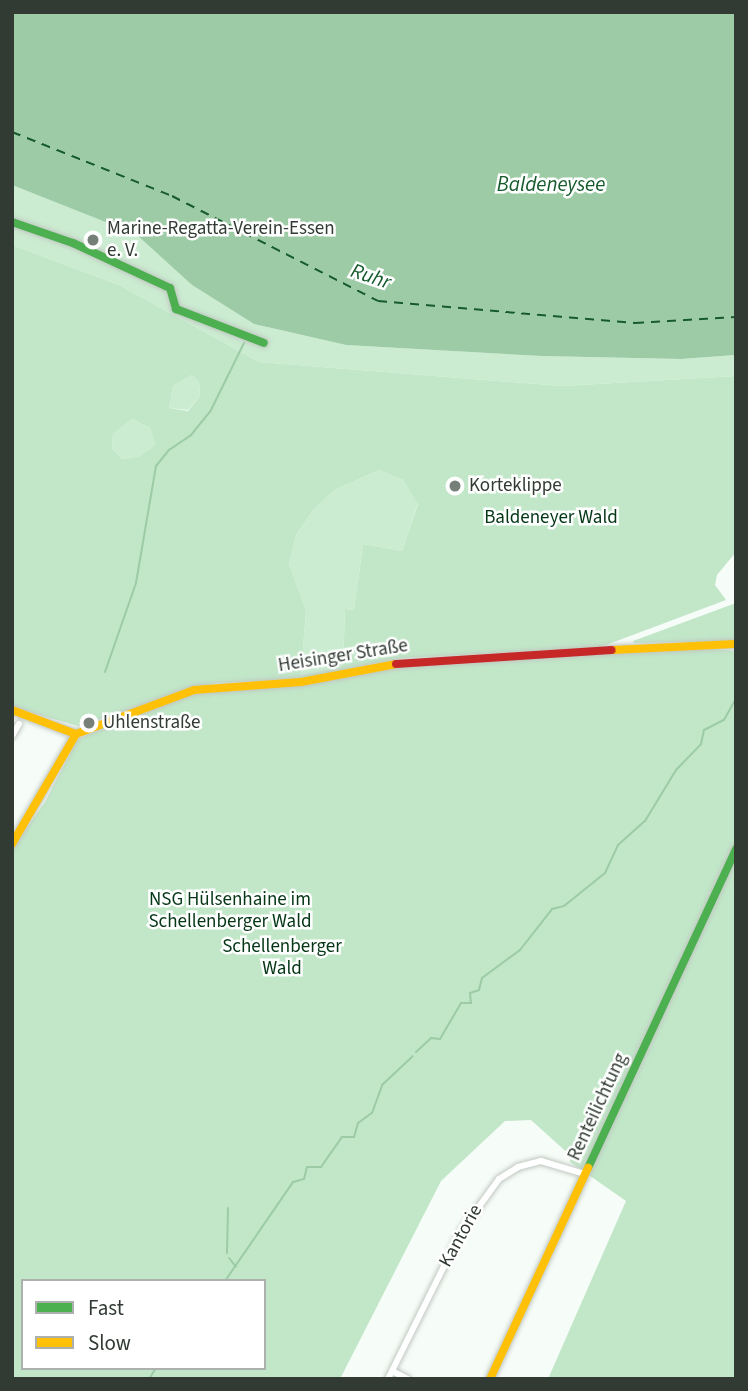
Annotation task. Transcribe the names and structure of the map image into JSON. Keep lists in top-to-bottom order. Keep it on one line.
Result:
{"streets":{"street":["Heisinger Straße","Renteilichtung","Kantorie"]},"crossings":[["Renteilichtung","Kantorie"]],"water":["Baldeneysee","Ruhr"],"parks":["Baldeneyer Wald","NSG Hülsenhaine im Schellenberger Wald","Schellenberger Wald"],"places":["Marine-Regatta-Verein-Essen e. V.","Korteklippe","Uhlenstraße"],"legend":["Fast","Slow"]}
